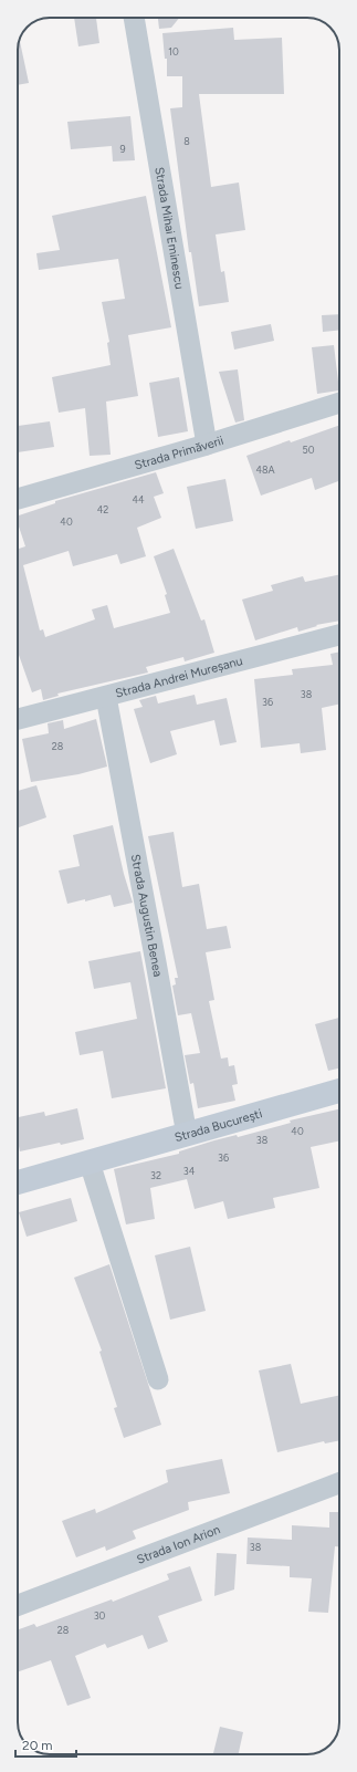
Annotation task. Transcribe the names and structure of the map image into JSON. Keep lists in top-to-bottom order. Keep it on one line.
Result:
{"streets":{"main road":["Strada București"],"street":["Strada Mihai Eminescu","Strada Primăverii","Strada Andrei Mureșanu","Strada Augustin Benea","Strada Ion Arion"]},"crossings":[["Strada Mihai Eminescu","Strada Primăverii"],["Strada Andrei Mureșanu","Strada Augustin Benea"],["Strada Augustin Benea","Strada București"]],"house_numbers":["10","8","9","50","48A","44","42","40","38","36","28","40","38","36","34","32","38","30","28"],"scale_bar":"20 m"}
